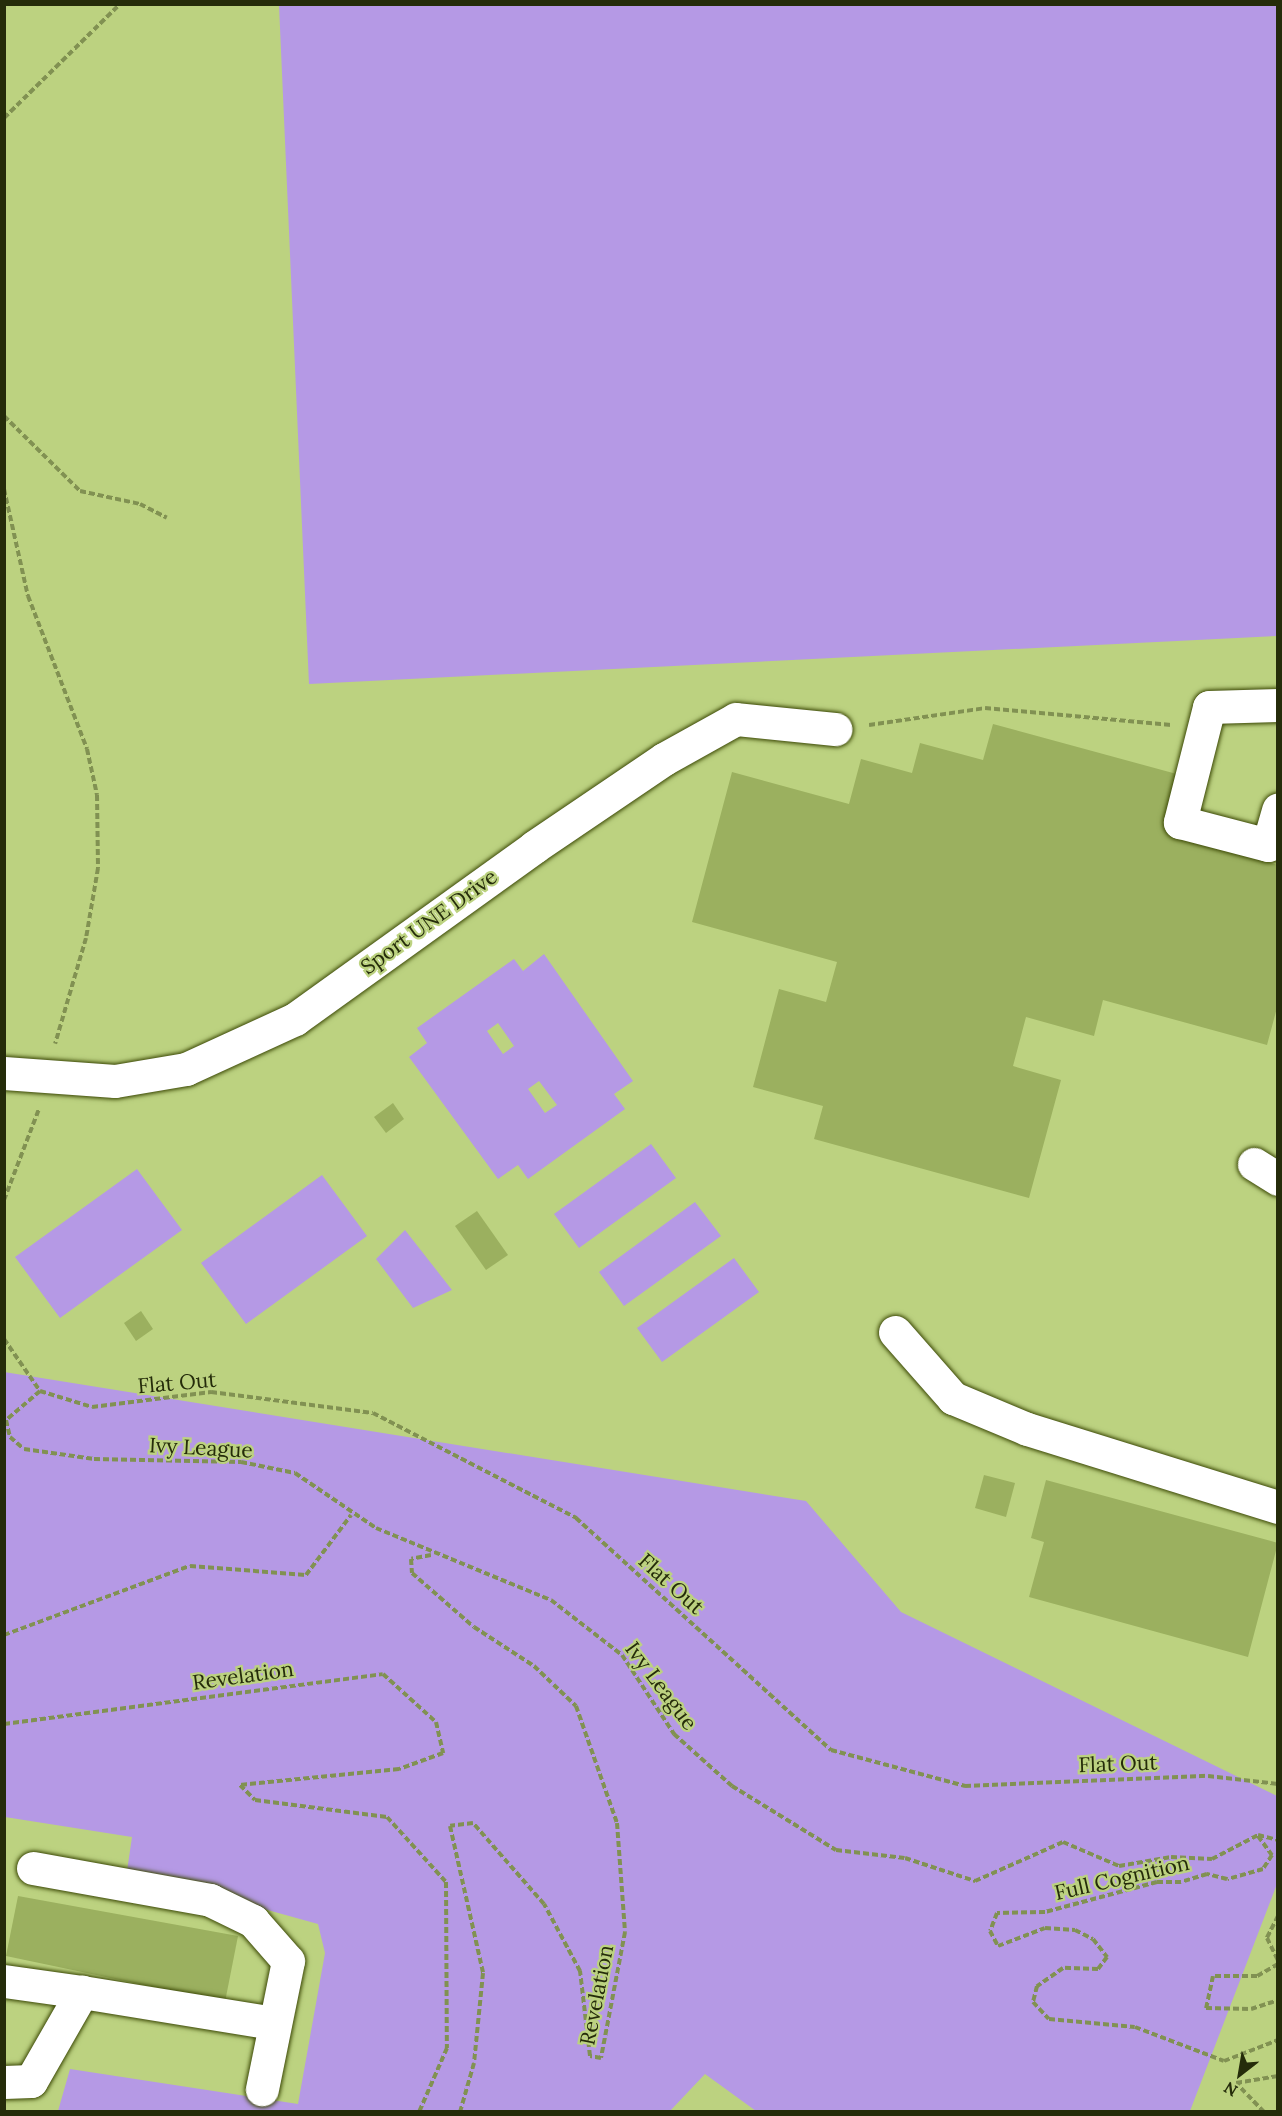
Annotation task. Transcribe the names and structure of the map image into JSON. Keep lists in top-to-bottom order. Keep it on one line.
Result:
{"streets":{"street":["Sport UNE Drive"],"path":["Flat Out","Ivy League","Revelation","Full Cognition"]},"crossings":[["Flat Out","Ivy League"],["Ivy League","Revelation"],["Ivy League","Full Cognition"]],"north":"bottom left"}
